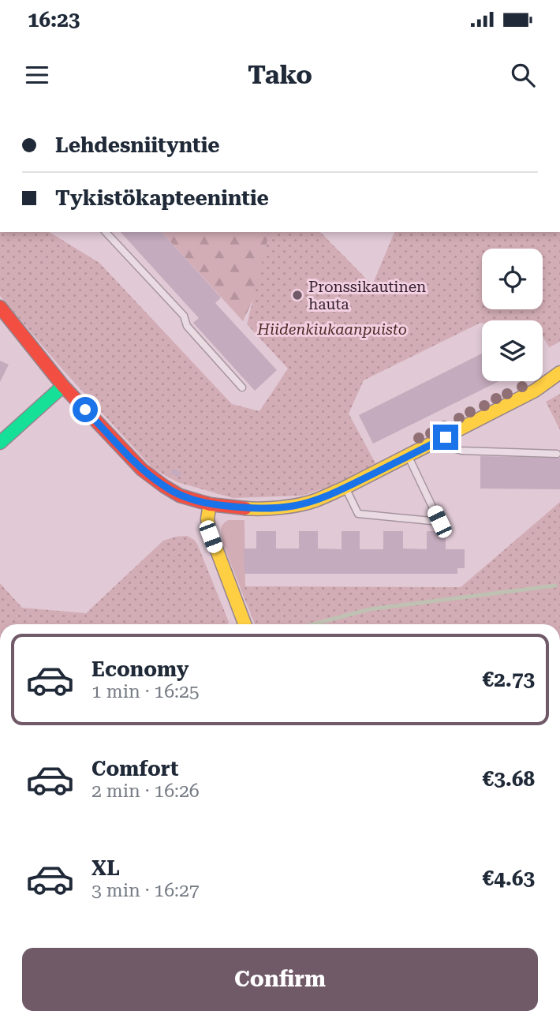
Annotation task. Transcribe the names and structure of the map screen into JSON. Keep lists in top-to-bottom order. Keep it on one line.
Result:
{"parks":["Hiidenkiukaanpuisto"],"places":["Pronssikautinen hauta"],"page":{"status":"16:23","header":"Tako","banner":["Lehdesniityntie","Tykistökapteenintie"],"list":[{"name":"Economy","note":"1 min · 16:25","value":"€2.73"},{"name":"Comfort","note":"2 min · 16:26","value":"€3.68"},{"name":"XL","note":"3 min · 16:27","value":"€4.63"}],"buttons":"Confirm"}}
